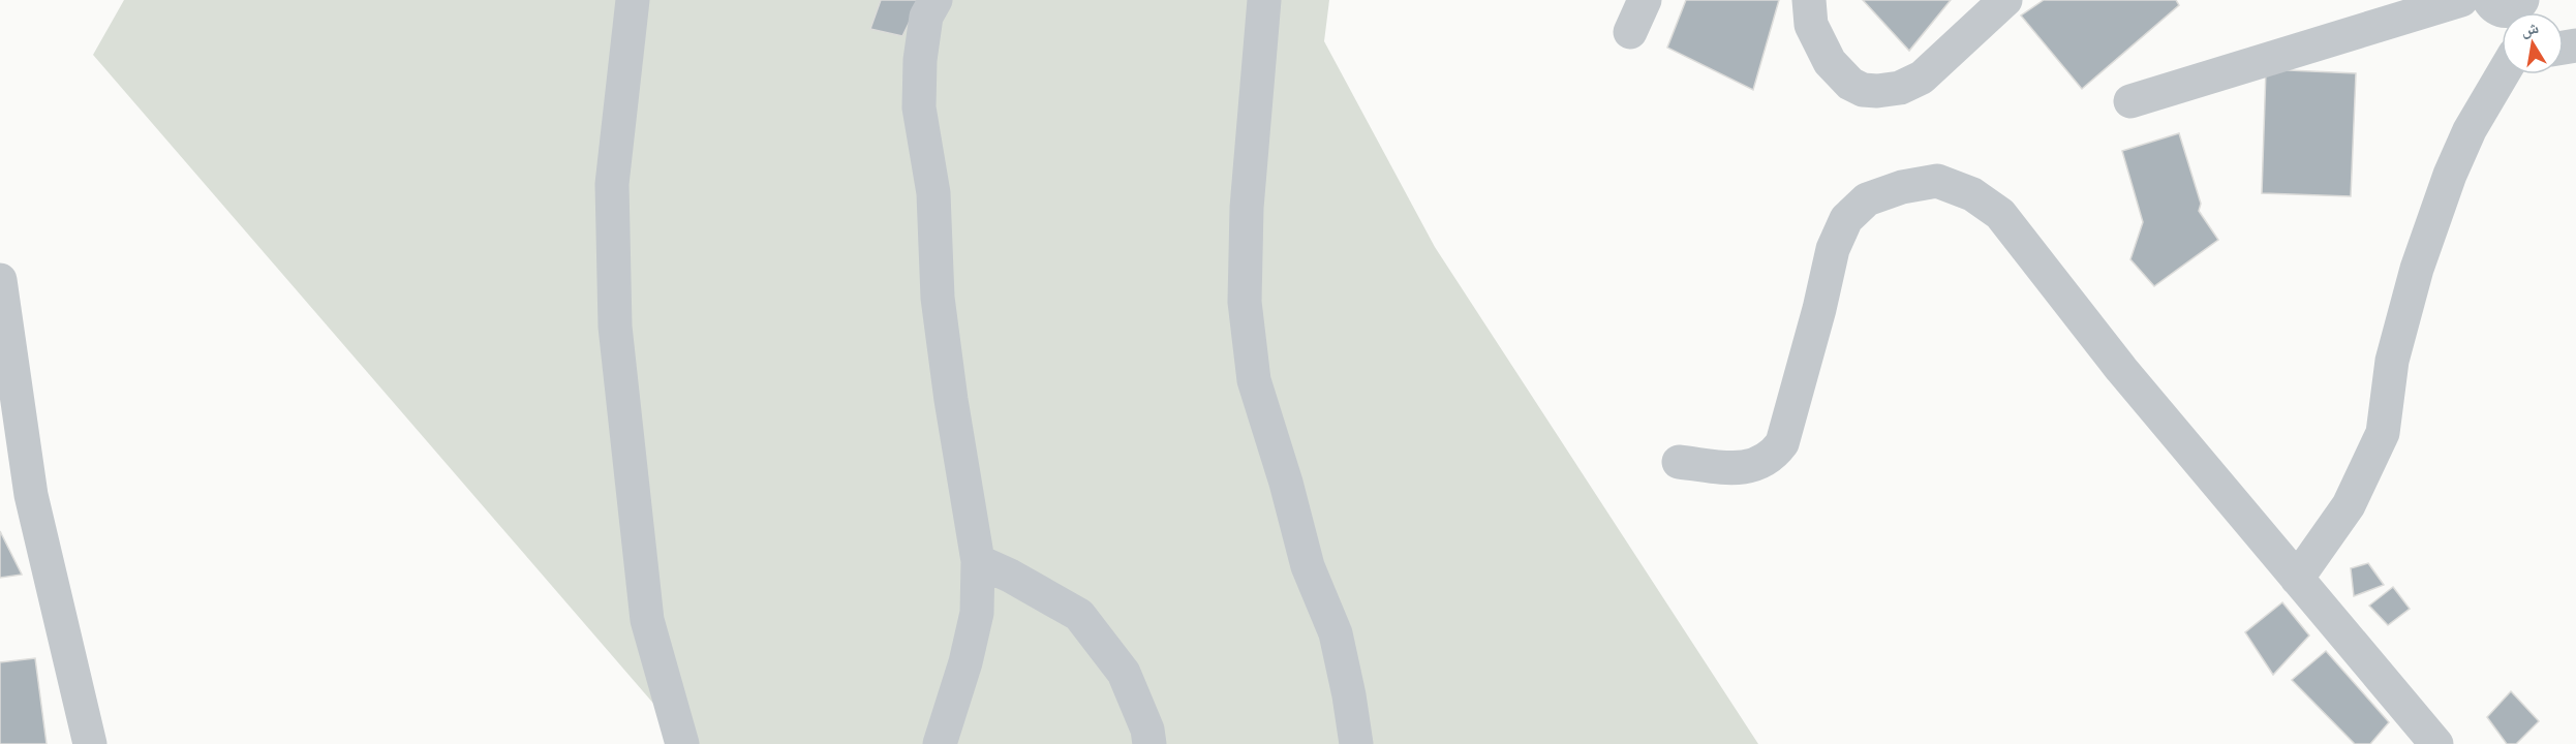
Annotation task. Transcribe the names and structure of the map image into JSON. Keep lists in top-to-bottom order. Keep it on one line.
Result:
{"north":"top"}
